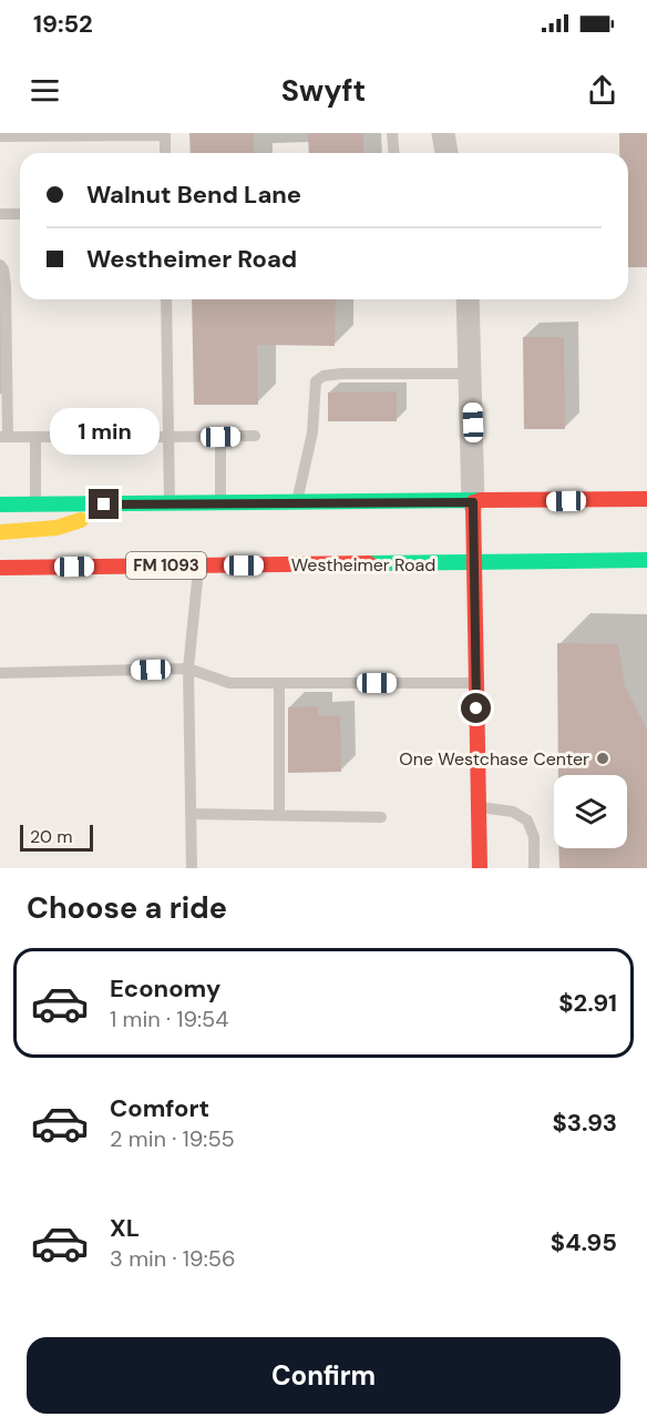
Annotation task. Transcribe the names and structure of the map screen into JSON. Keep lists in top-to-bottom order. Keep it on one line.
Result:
{"streets":{"main road":["Westheimer Road","FM 1093"]},"places":["One Westchase Center"],"scale_bar":"20 m","page":{"status":"19:52","header":"Swyft","banner":["Walnut Bend Lane","Westheimer Road"],"bubble":"1 min","scale":"20 m","heading":"Choose a ride","list":[{"name":"Economy","note":"1 min · 19:54","value":"$2.91"},{"name":"Comfort","note":"2 min · 19:55","value":"$3.93"},{"name":"XL","note":"3 min · 19:56","value":"$4.95"}],"buttons":"Confirm"}}
